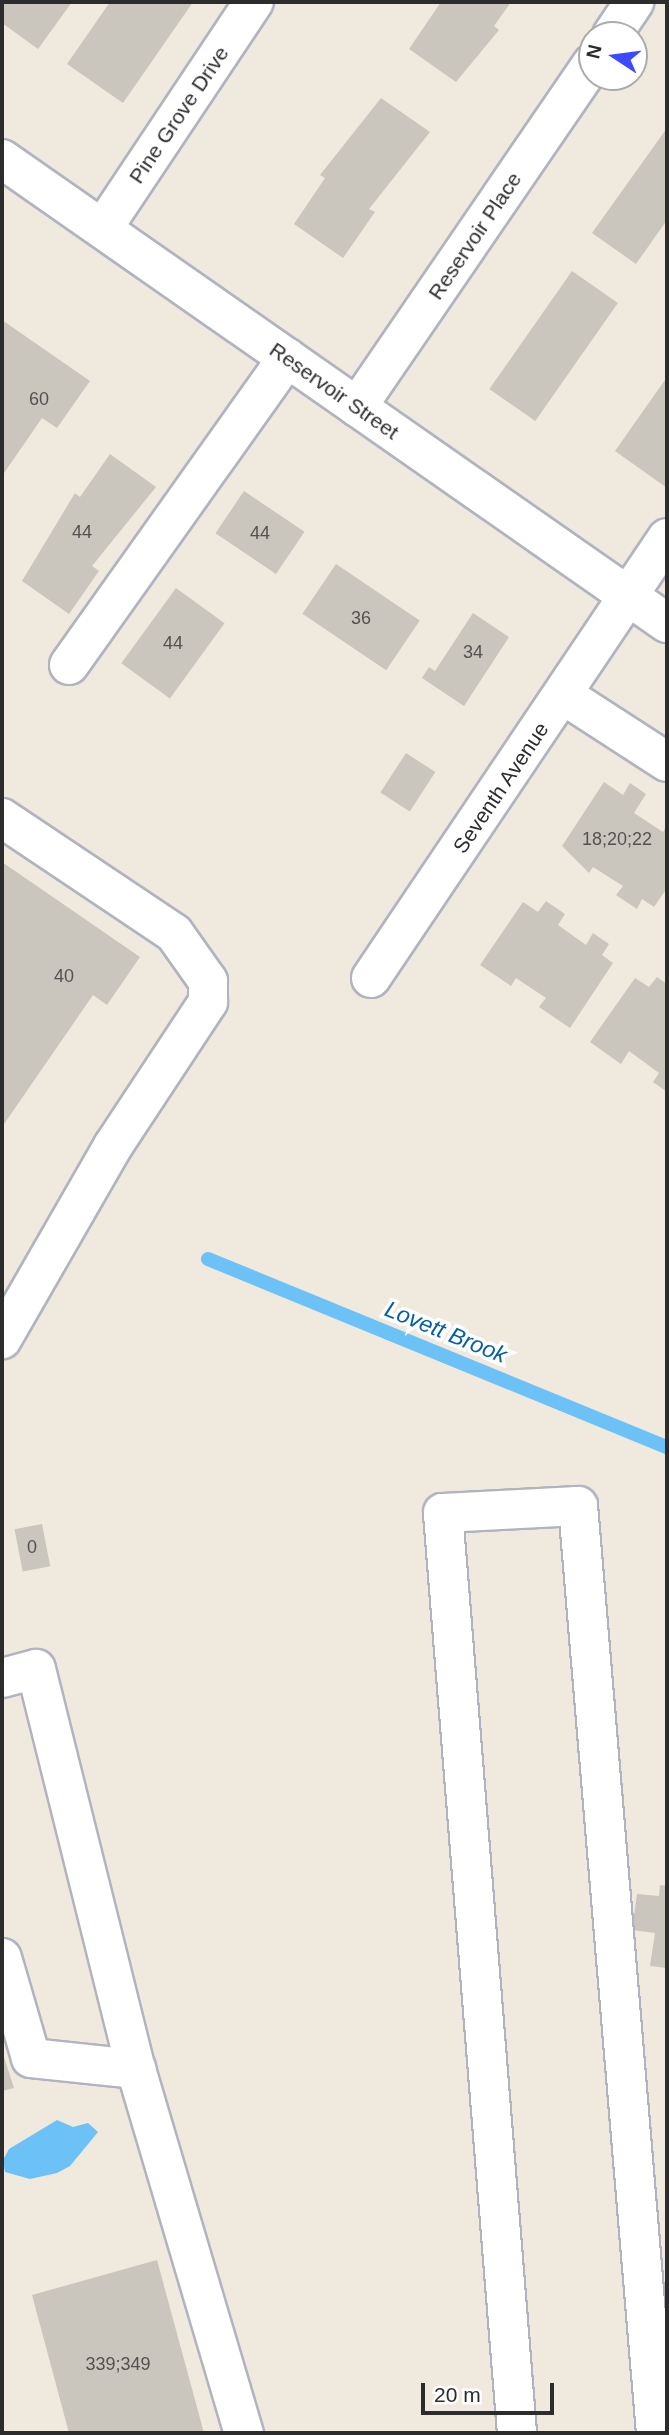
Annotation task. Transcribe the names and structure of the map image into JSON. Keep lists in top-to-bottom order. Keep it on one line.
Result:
{"streets":{"street":["Pine Grove Drive","Reservoir Place","Reservoir Street","Seventh Avenue"]},"crossings":[["Pine Grove Drive","Reservoir Street"],["Reservoir Place","Reservoir Street"],["Reservoir Street","Seventh Avenue"]],"water":["Lovett Brook"],"house_numbers":["60","44","44","36","44","34","18;20;22","40","0","339;349"],"scale_bar":"20 m","north":"left"}
